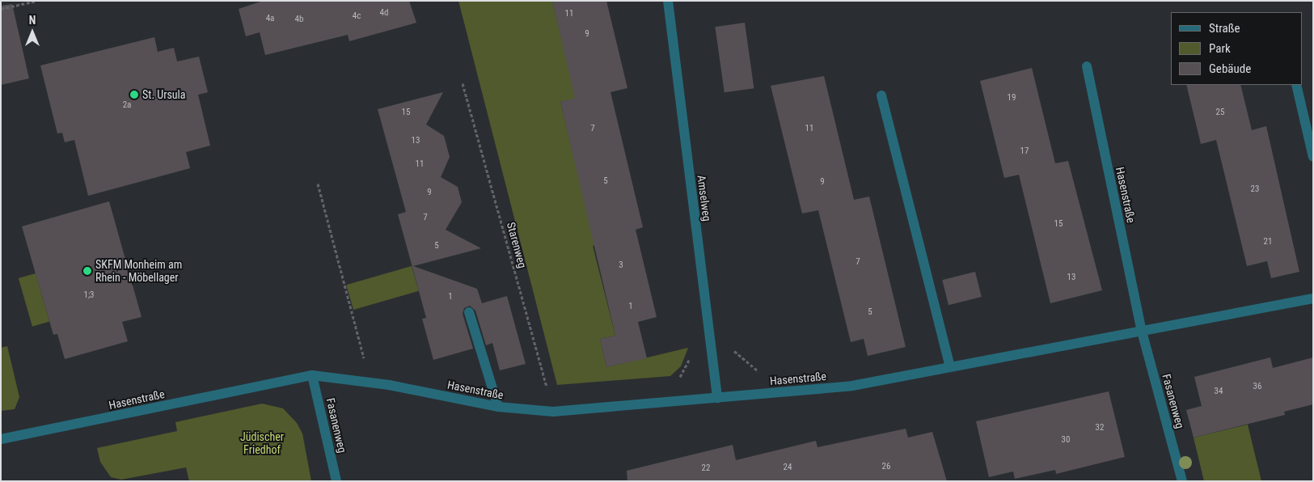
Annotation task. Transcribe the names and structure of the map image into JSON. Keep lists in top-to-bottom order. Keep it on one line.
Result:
{"streets":{"street":["Hasenstraße","Amselweg","Fasanenweg"],"path":["Starenweg"]},"crossings":[["Hasenstraße","Amselweg"],["Hasenstraße","Fasanenweg"]],"parks":["Jüdischer Friedhof"],"places":["St. Ursula","SKFM Monheim am Rhein - Möbellager"],"house_numbers":["4d","11","4c","4a","4b","9","19","2a","15","25","7","11","13","17","11","5","9","23","9","7","15","21","5","7","3","13","1;3","1","1","5","36","34","32","30","26","24","22"],"legend":["Straße","Park","Gebäude"],"north":"top"}
